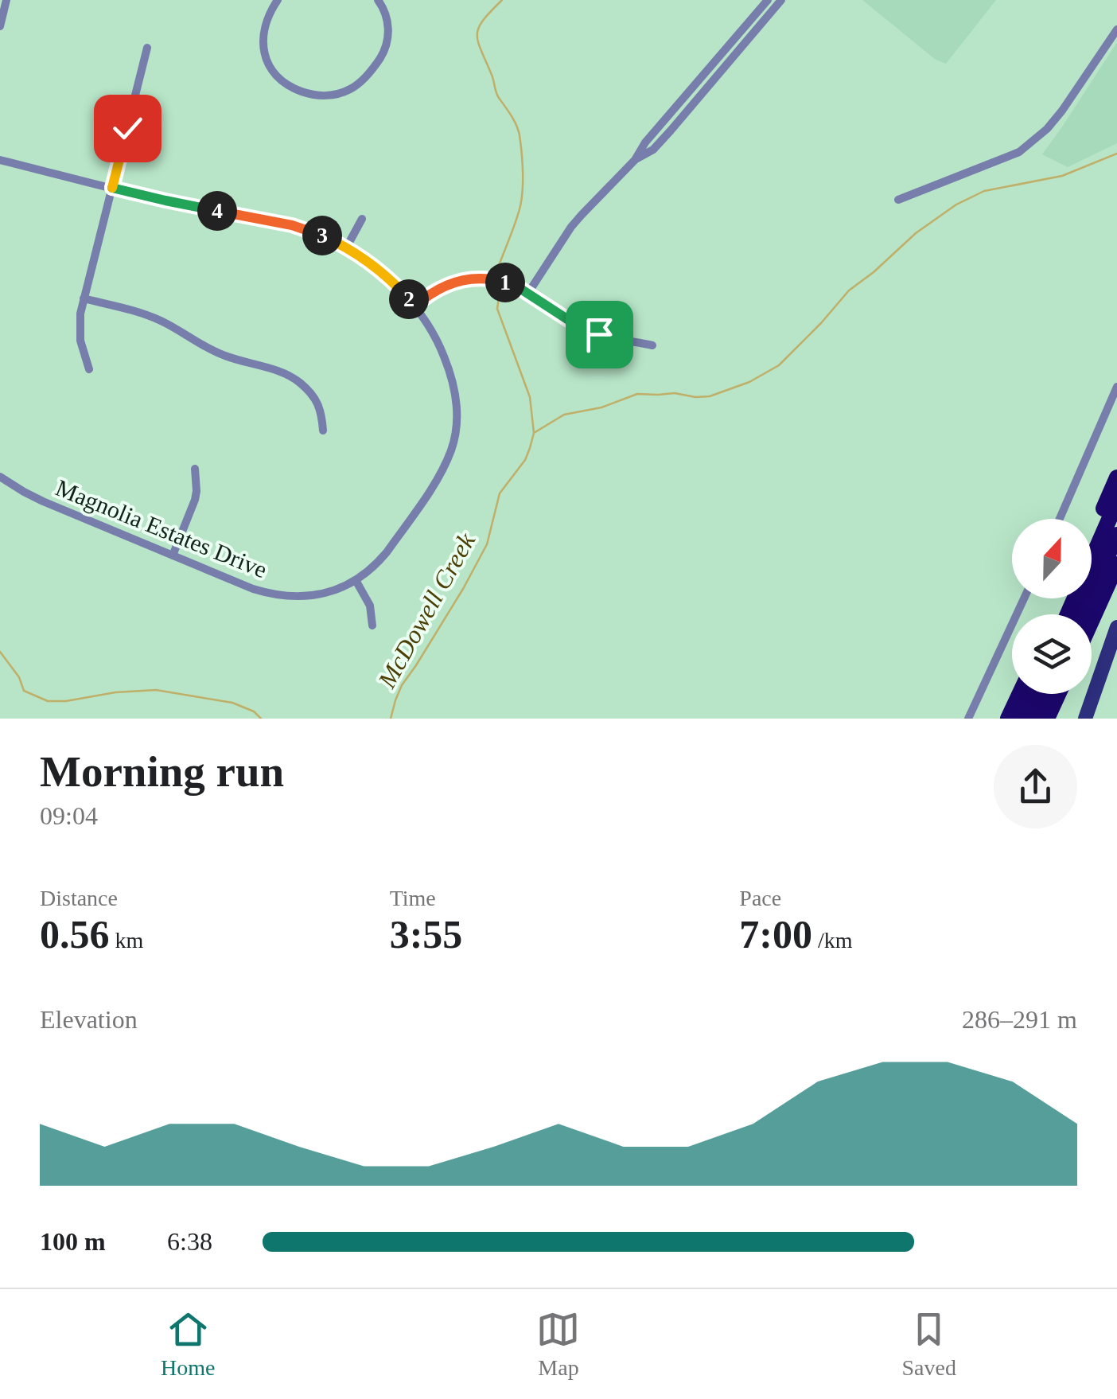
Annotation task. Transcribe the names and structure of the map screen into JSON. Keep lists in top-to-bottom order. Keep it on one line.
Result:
{"streets":{"street":["Magnolia Estates Drive"]},"water":["McDowell Creek"],"north":"top","page":{"pins":["4","3","1","2"],"heading":["Morning run","09:04"],"stats":[["Distance","0.56 km"],["Time","3:55"],["Pace","7:00 /km"]],"chart":["Elevation","286–291 m"],"list":[{"name":"100 m","note":"6:38"}],"tabs":["Home","Map","Saved"]}}
